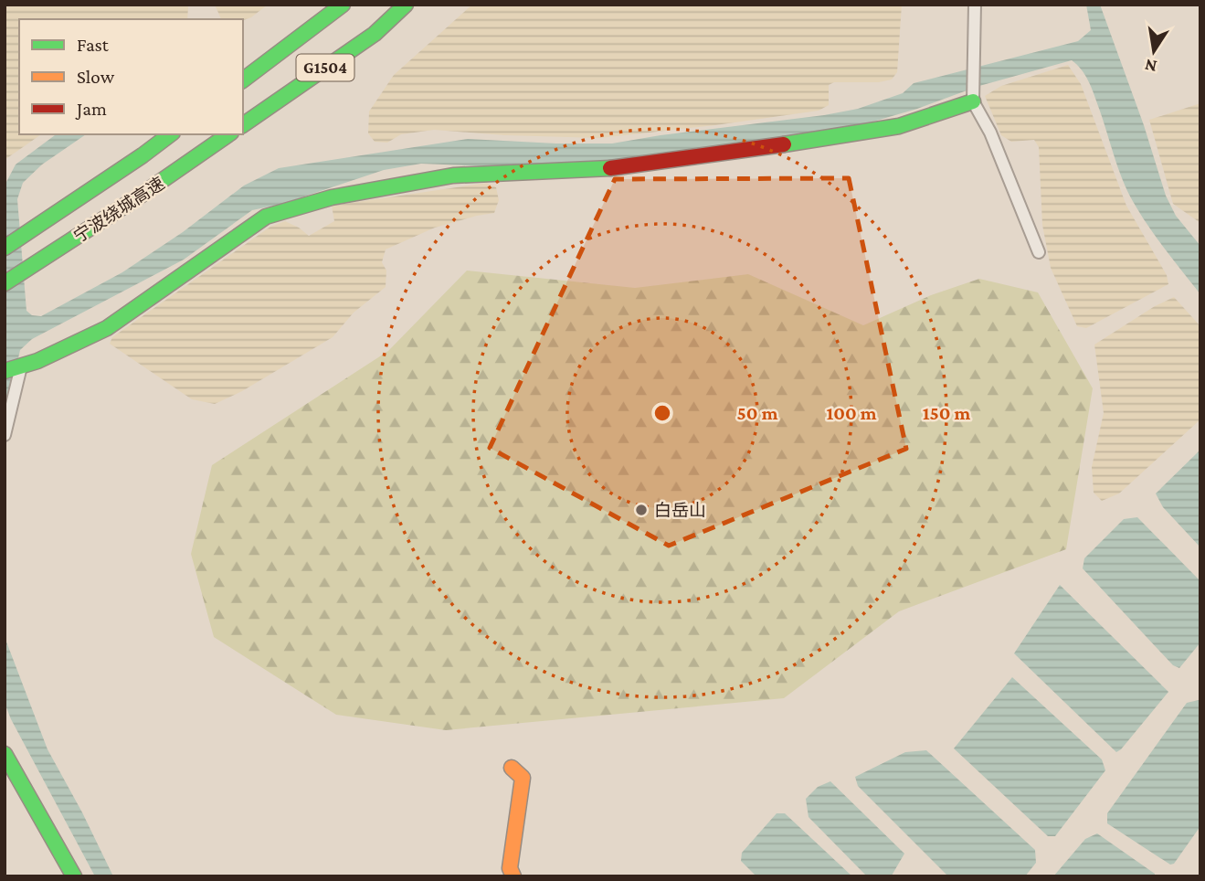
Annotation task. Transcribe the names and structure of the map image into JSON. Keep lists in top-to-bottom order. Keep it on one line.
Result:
{"streets":{"main road":["G1504","宁波绕城高速"]},"places":["白岳山"],"legend":["Fast","Slow","Jam"],"north":"bottom","rings":["50 m","100 m","150 m"]}
